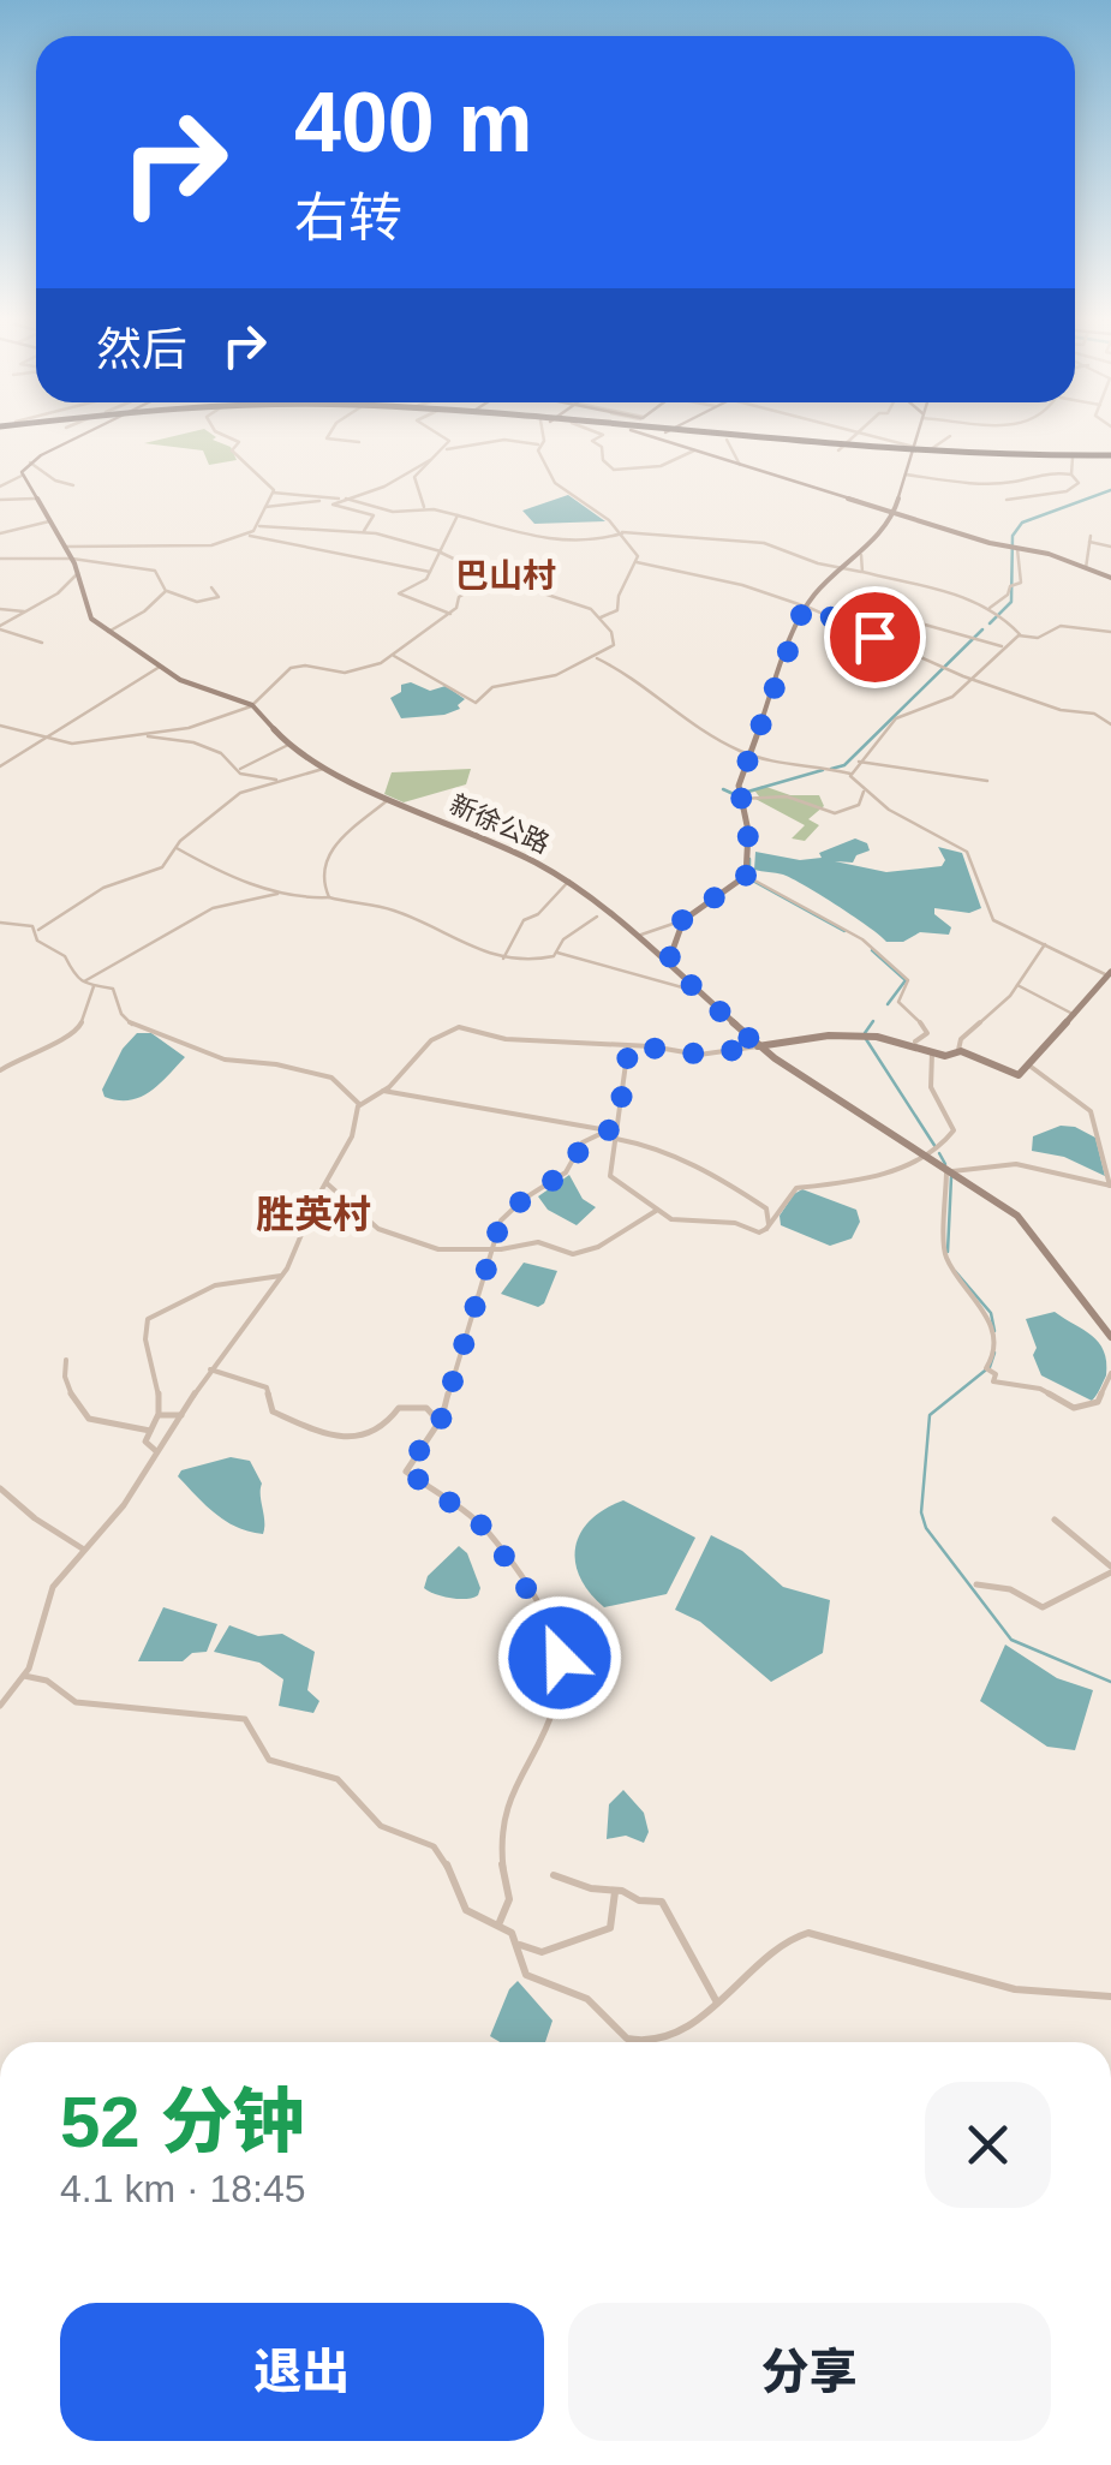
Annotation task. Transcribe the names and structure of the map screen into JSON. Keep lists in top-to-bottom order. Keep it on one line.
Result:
{"streets":{"main road":["新徐公路"]},"districts":["巴山村","胜英村"],"page":{"turn":["400 m","右转"],"then":"然后","heading":["52 分钟","4.1 km · 18:45"],"buttons":["退出","分享"]}}
